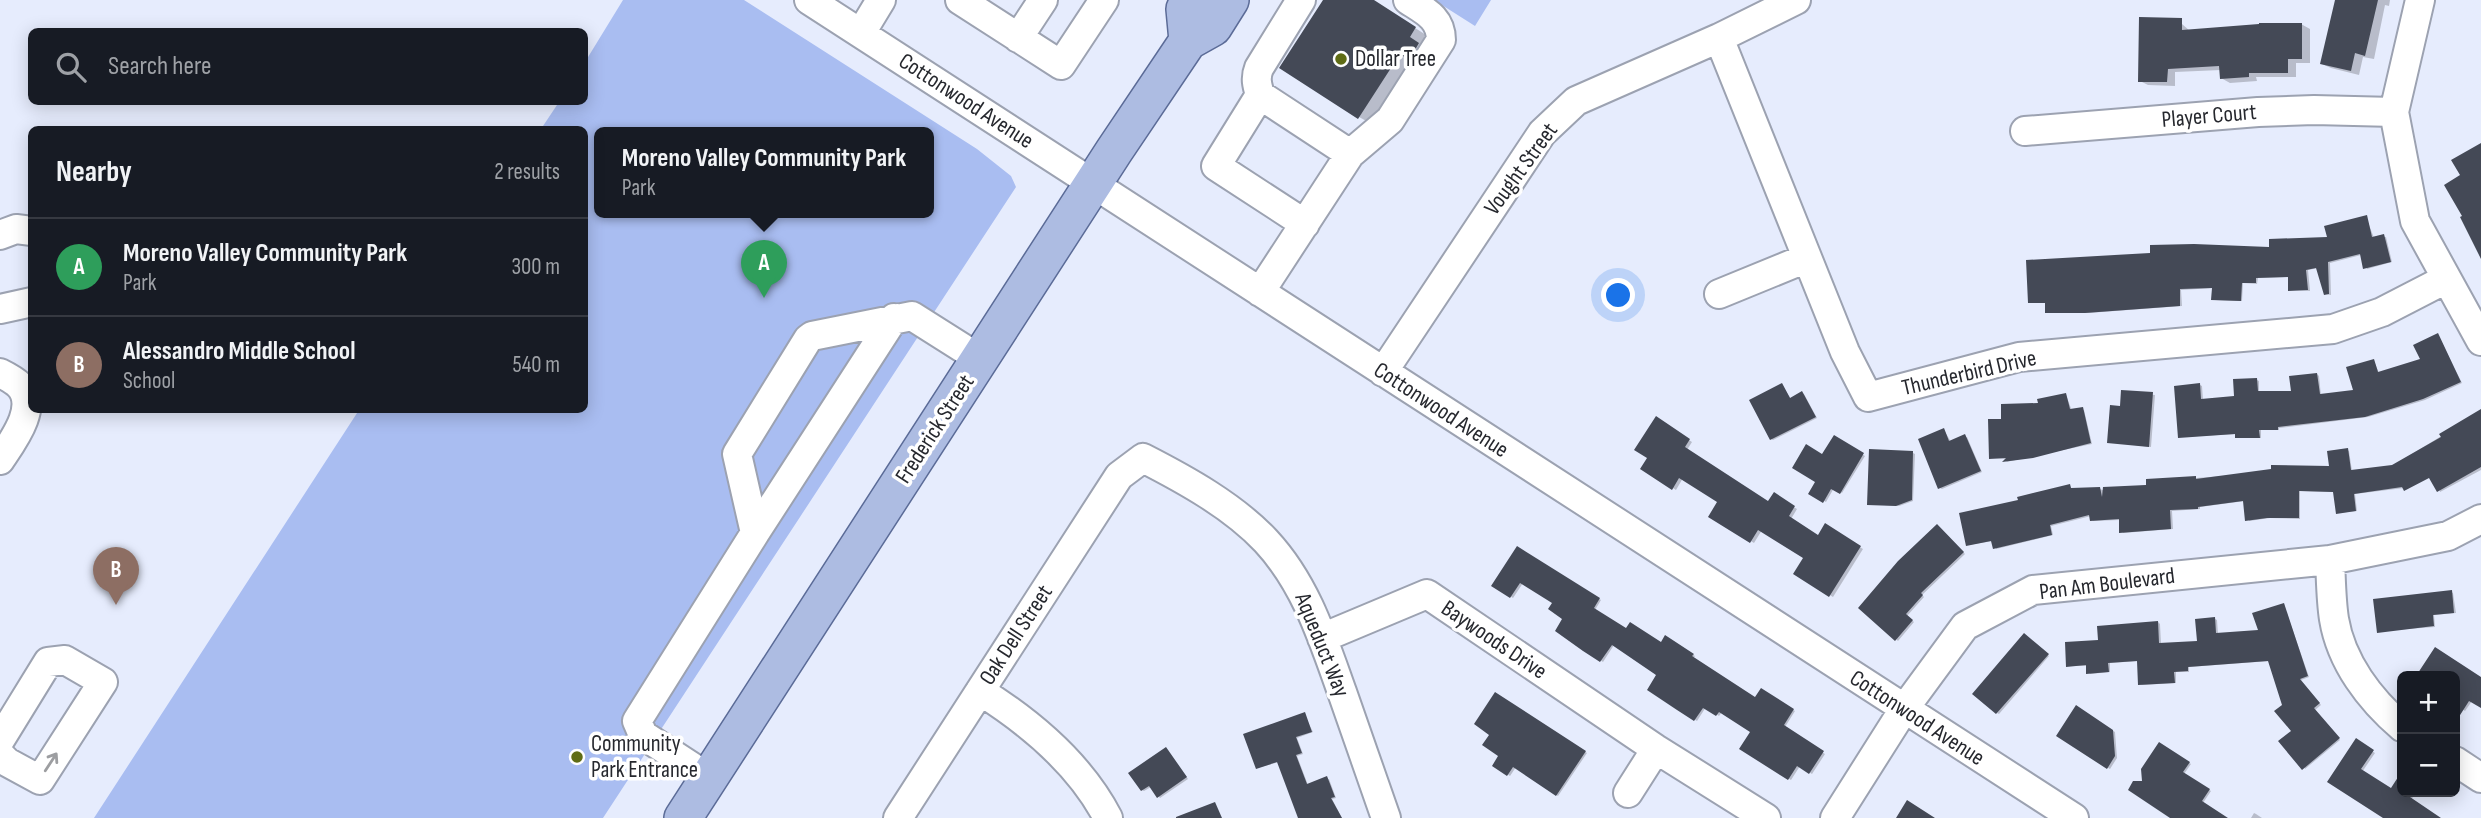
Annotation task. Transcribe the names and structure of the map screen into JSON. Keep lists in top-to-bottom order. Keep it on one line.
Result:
{"streets":{"main road":["Frederick Street"],"street":["Cottonwood Avenue","Player Court","Vought Street","Thunderbird Drive","Pan Am Boulevard","Oak Dell Street","Baywoods Drive","Aqueduct Way"]},"crossings":[["Cottonwood Avenue","Vought Street"],["Cottonwood Avenue","Frederick Street"],["Cottonwood Avenue","Pan Am Boulevard"],["Vought Street","Thunderbird Drive"],["Oak Dell Street","Aqueduct Way"],["Baywoods Drive","Aqueduct Way"]],"places":["Dollar Tree","Community Park Entrance"],"page":{"search":"Search here","heading":["Nearby","2 results"],"popup":["Moreno Valley Community Park","Park"],"list":[{"mark":"A","name":"Moreno Valley Community Park","note":"Park","value":"300 m"},{"mark":"B","name":"Alessandro Middle School","note":"School","value":"540 m"}],"pins":["A","B"],"map_buttons":["+","−"]}}
